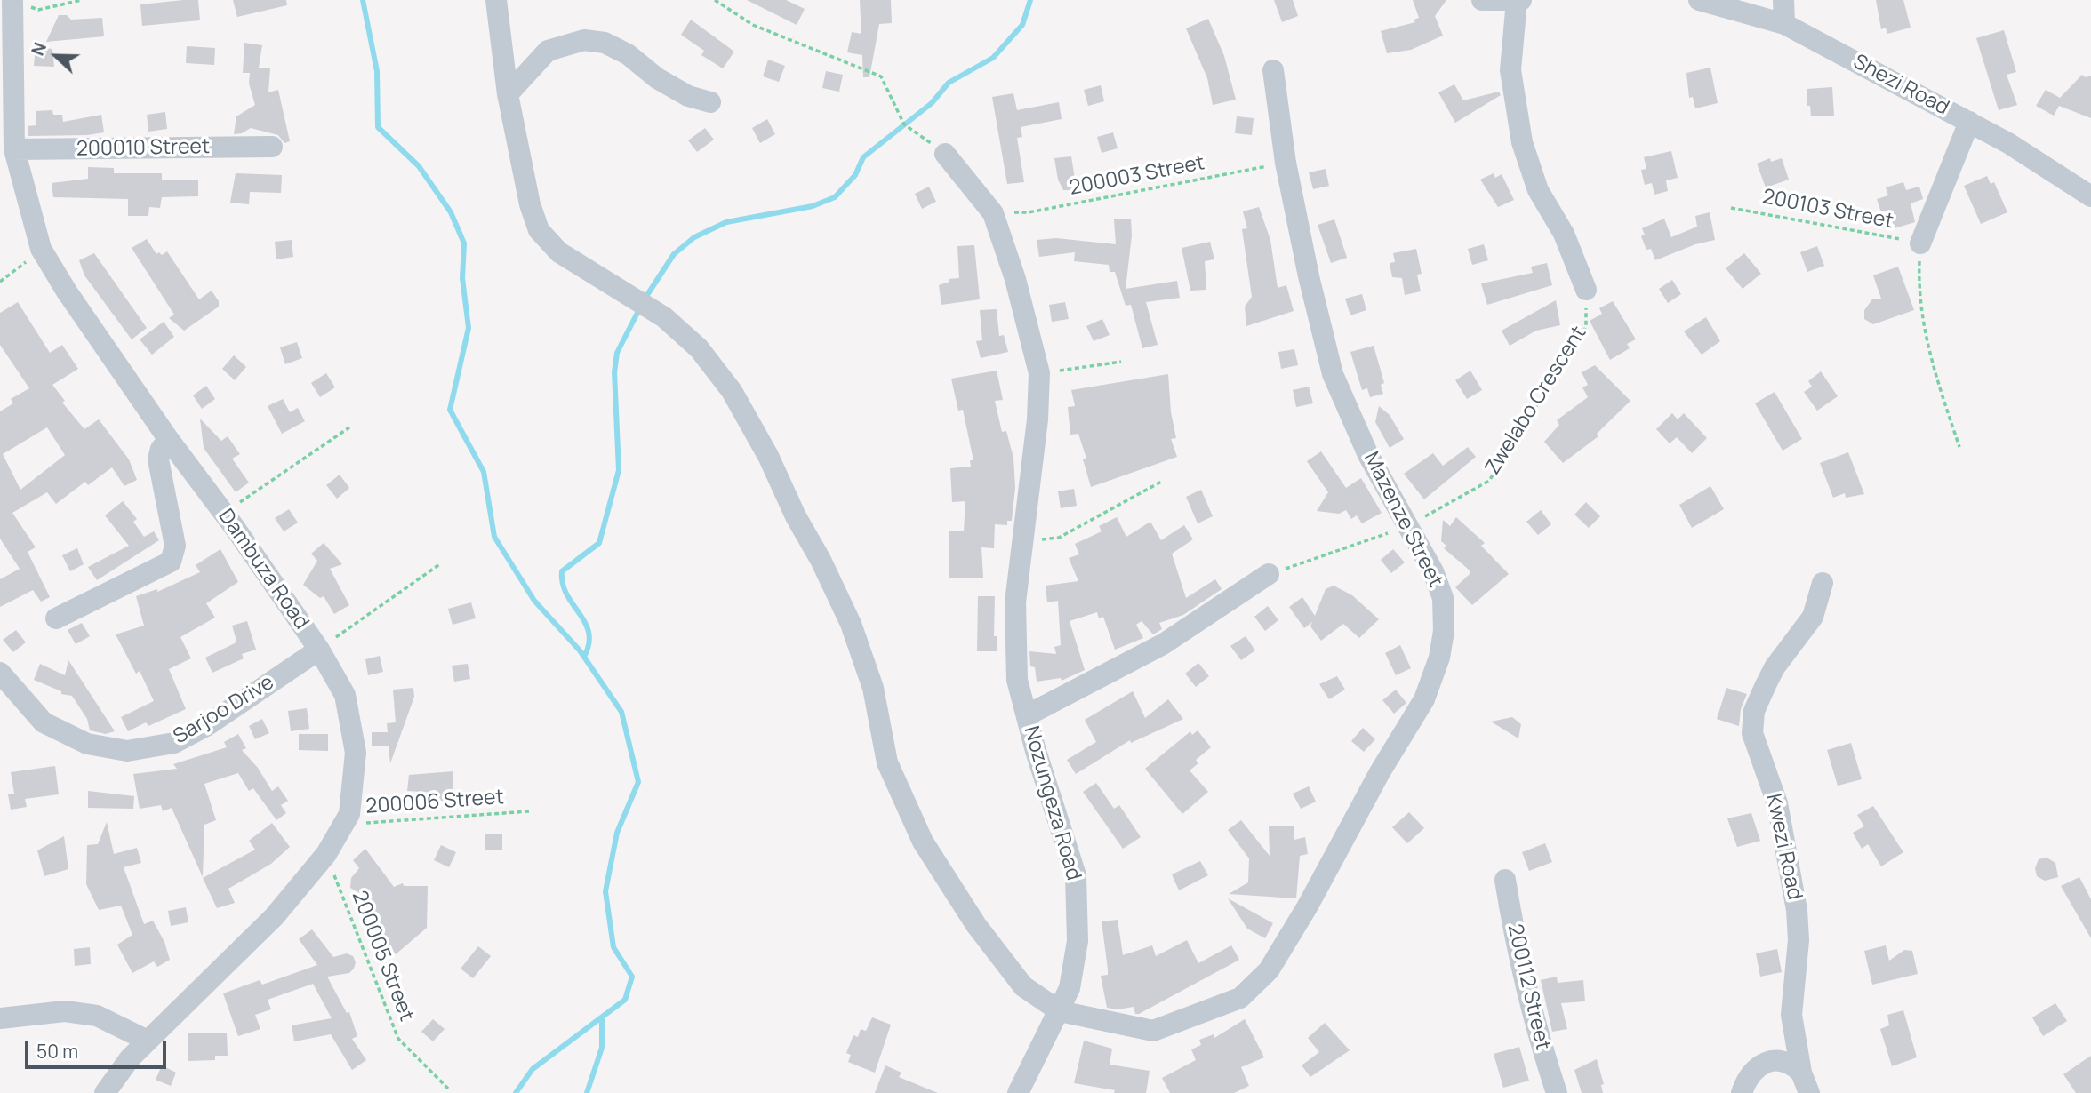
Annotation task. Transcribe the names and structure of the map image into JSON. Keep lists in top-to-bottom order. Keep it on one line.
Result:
{"streets":{"street":["Shezi Road","200010 Street","Mazenze Street","Dambuza Road","Sarjoo Drive","Nozungeza Road","Kwezi Road","200112 Street"],"path":["200003 Street","200103 Street","Zwelabo Crescent","200006 Street","200005 Street"]},"crossings":[["200010 Street","Dambuza Road"],["200003 Street","Mazenze Street"],["200003 Street","Nozungeza Road"],["Zwelabo Crescent","Mazenze Street"],["Mazenze Street","Nozungeza Road"],["Dambuza Road","Sarjoo Drive"],["Dambuza Road","200006 Street"],["Dambuza Road","200005 Street"]],"scale_bar":"50 m","north":"left"}
